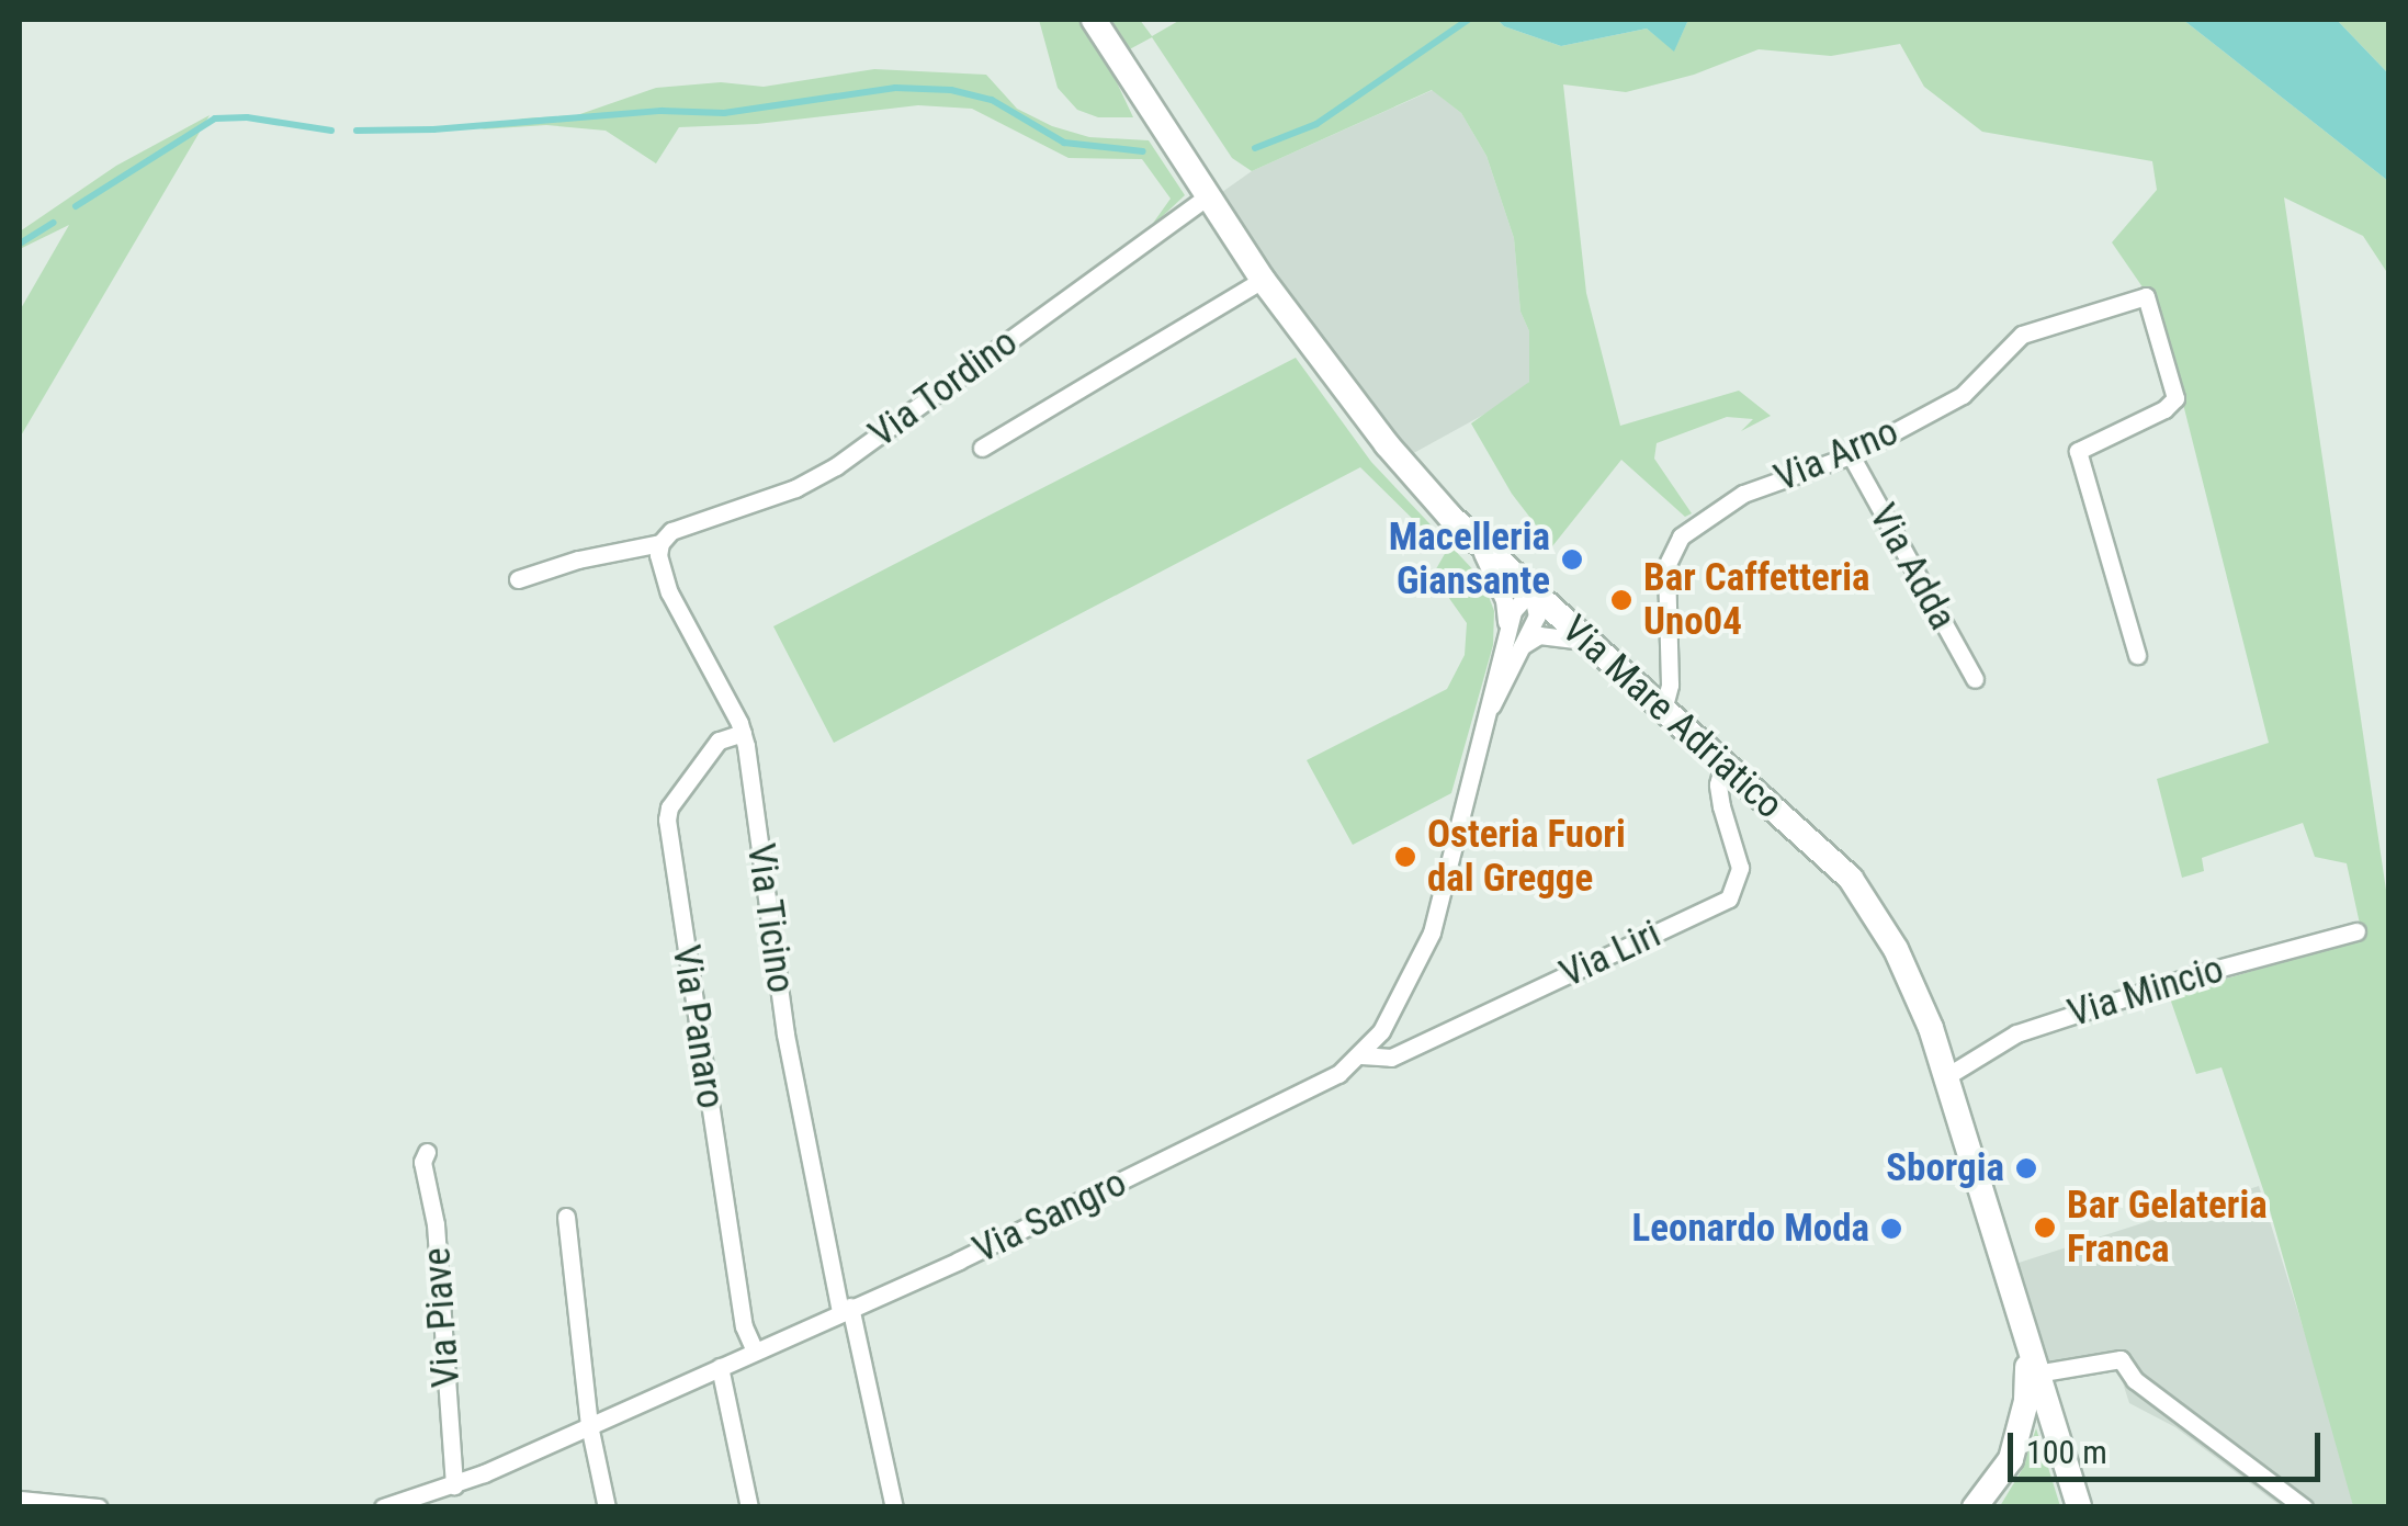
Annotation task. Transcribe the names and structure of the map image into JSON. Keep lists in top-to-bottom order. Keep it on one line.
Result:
{"streets":{"main road":["Via Mare Adriatico"],"street":["Via Tordino","Via Arno","Via Adda","Via Ticino","Via Liri","Via Mincio","Via Panaro","Via Sangro","Via Piave"]},"crossings":[["Via Tordino","Via Mare Adriatico"],["Via Tordino","Via Ticino"],["Via Arno","Via Adda"],["Via Arno","Via Mare Adriatico"],["Via Mare Adriatico","Via Liri"],["Via Mare Adriatico","Via Mincio"],["Via Mare Adriatico","Via Sangro"],["Via Ticino","Via Panaro"],["Via Ticino","Via Sangro"],["Via Liri","Via Sangro"],["Via Panaro","Via Sangro"],["Via Sangro","Via Piave"]],"places":["Macelleria Giansante","Bar Caffetteria Uno04","Osteria Fuori dal Gregge","Sborgia","Bar Gelateria Franca","Leonardo Moda"],"scale_bar":"100 m"}
